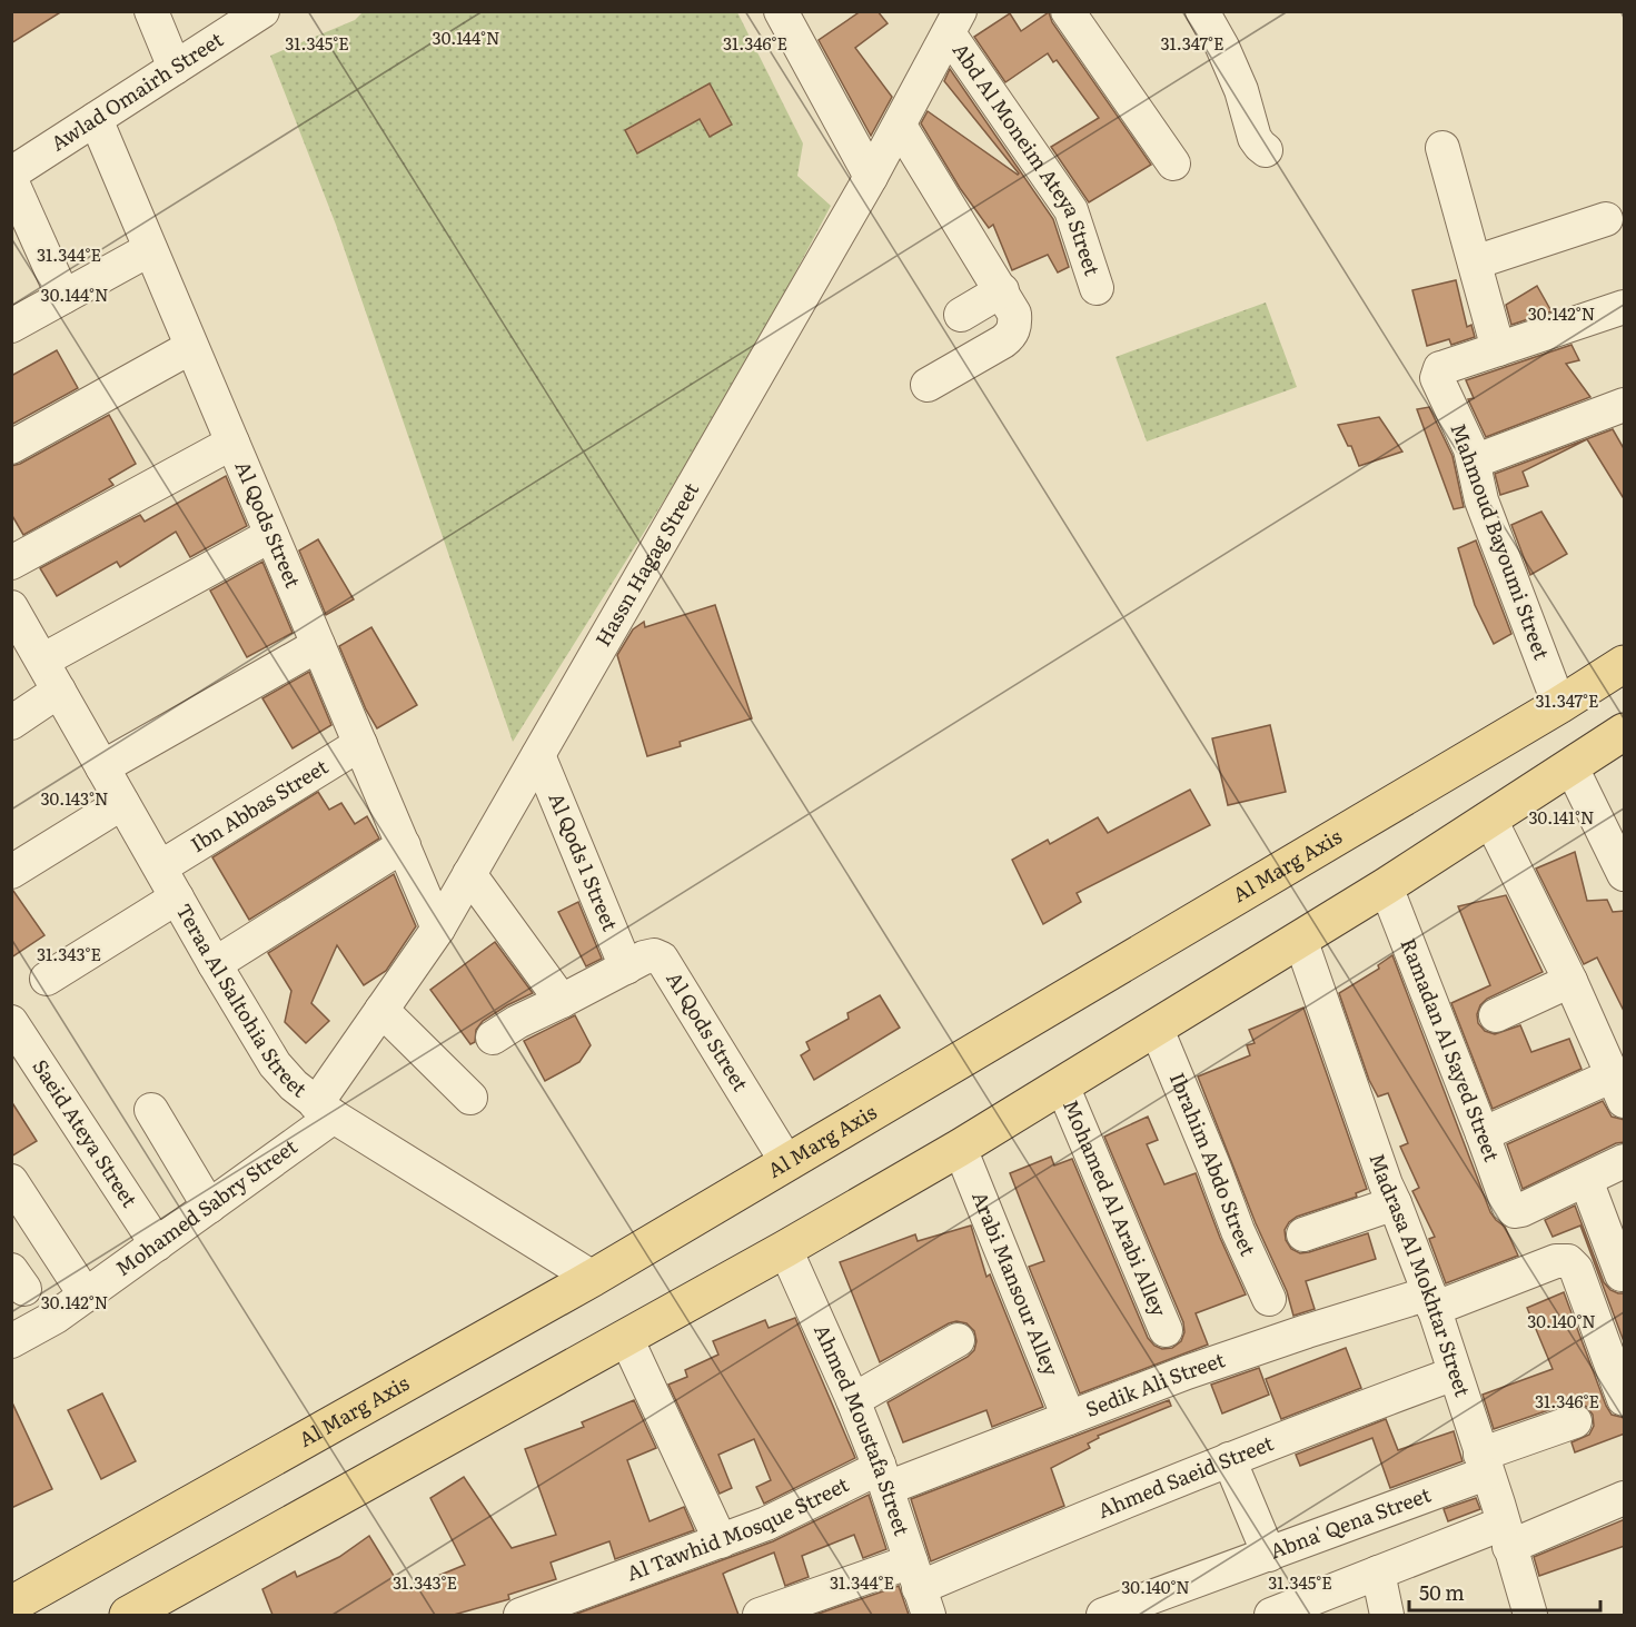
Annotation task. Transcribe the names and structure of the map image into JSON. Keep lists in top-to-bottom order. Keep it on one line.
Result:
{"streets":{"main road":["Al Marg Axis"],"street":["Awlad Omairh Street","Abd Al Moneim Ateya Street","Al Qods Street","Mahmoud Bayoumi Street","Hassn Hagag Street","Ibn Abbas Street","Al Qods 1 Street","Teraa Al Saltohia Street","Ramadan Al Sayed Street","Saeid Ateya Street","Ibrahim Abdo Street","Mohamed Sabry Street","Mohamed Al Arabi Alley","Madrasa Al Mokhtar Street","Arabi Mansour Alley","Sedik Ali Street","Ahmed Moustafa Street","Ahmed Saeid Street","Abna' Qena Street","Al Tawhid Mosque Street"]},"crossings":[["Awlad Omairh Street","Al Qods Street"],["Abd Al Moneim Ateya Street","Hassn Hagag Street"],["Al Qods Street","Hassn Hagag Street"],["Al Qods Street","Ibn Abbas Street"],["Al Qods Street","Al Qods 1 Street"],["Al Qods Street","Al Marg Axis"],["Mahmoud Bayoumi Street","Al Marg Axis"],["Hassn Hagag Street","Al Qods 1 Street"],["Hassn Hagag Street","Teraa Al Saltohia Street"],["Hassn Hagag Street","Mohamed Sabry Street"],["Ibn Abbas Street","Teraa Al Saltohia Street"],["Al Marg Axis","Teraa Al Saltohia Street"],["Teraa Al Saltohia Street","Mohamed Sabry Street"],["Saeid Ateya Street","Mohamed Sabry Street"],["Madrasa Al Mokhtar Street","Sedik Ali Street"],["Madrasa Al Mokhtar Street","Ahmed Saeid Street"],["Madrasa Al Mokhtar Street","Abna' Qena Street"],["Arabi Mansour Alley","Sedik Ali Street"],["Sedik Ali Street","Ahmed Moustafa Street"],["Sedik Ali Street","Al Tawhid Mosque Street"],["Ahmed Moustafa Street","Ahmed Saeid Street"],["Ahmed Moustafa Street","Al Tawhid Mosque Street"]],"scale_bar":"50 m","coordinates":["30.144°N","31.346°E","31.347°E","31.345°E","31.344°E","30.142°N","30.143°N","30.141°N","31.343°E","30.140°N"]}
